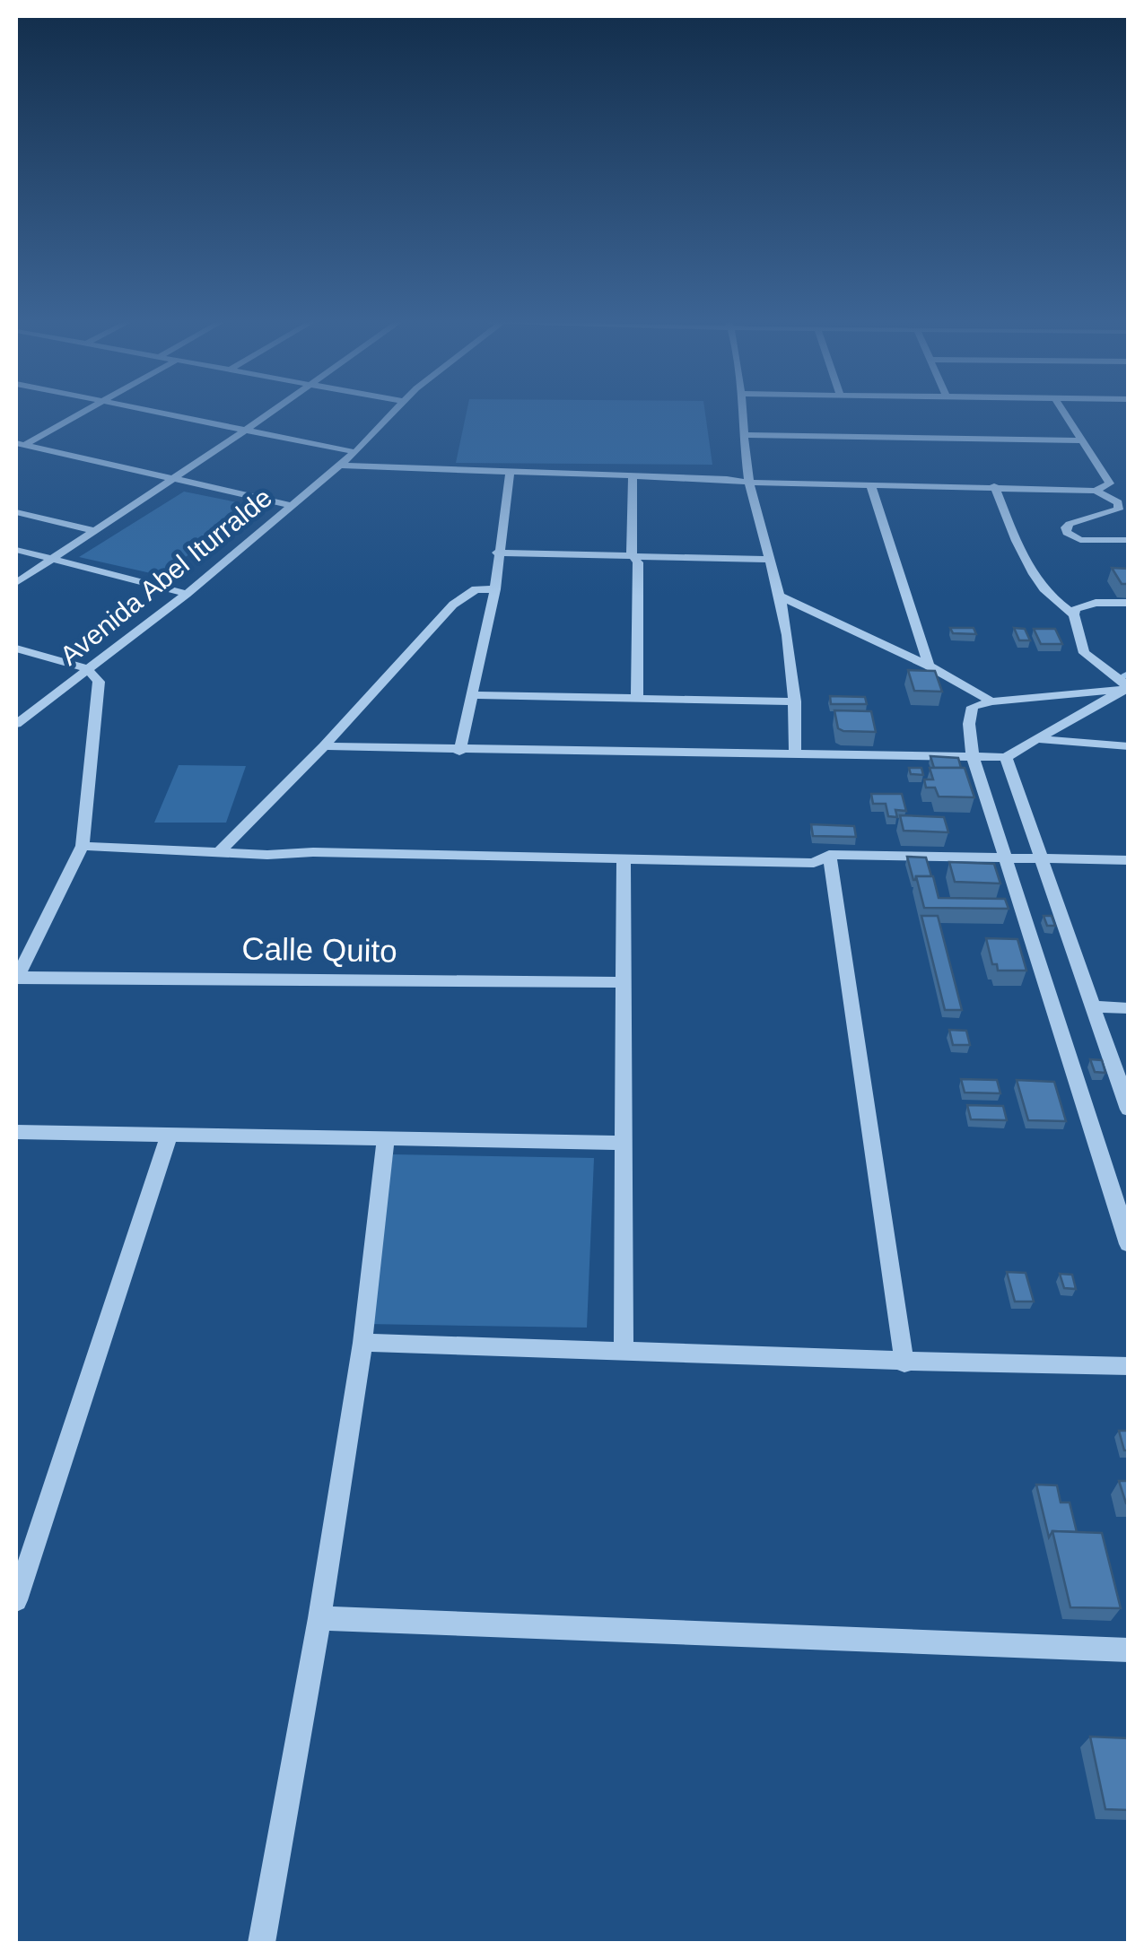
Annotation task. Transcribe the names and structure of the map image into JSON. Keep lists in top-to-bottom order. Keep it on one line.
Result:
{"streets":{"street":["Avenida Abel Iturralde","Calle Quito"]}}
